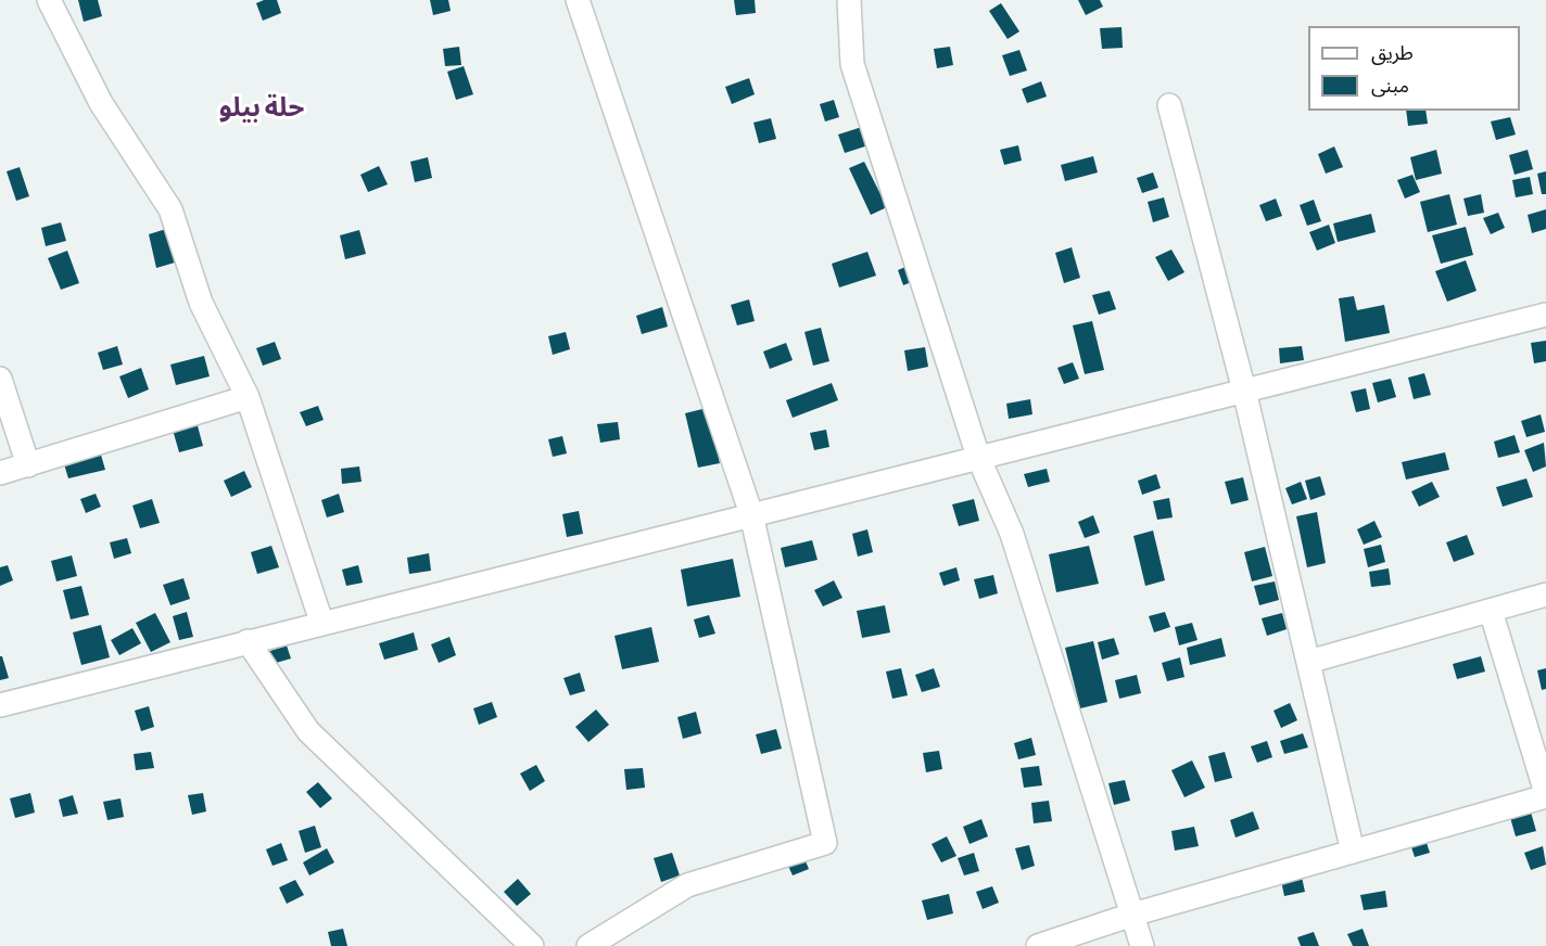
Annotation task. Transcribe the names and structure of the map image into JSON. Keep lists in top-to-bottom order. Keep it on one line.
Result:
{"districts":["حلة بيلو"],"legend":["طريق","مبنى"]}
